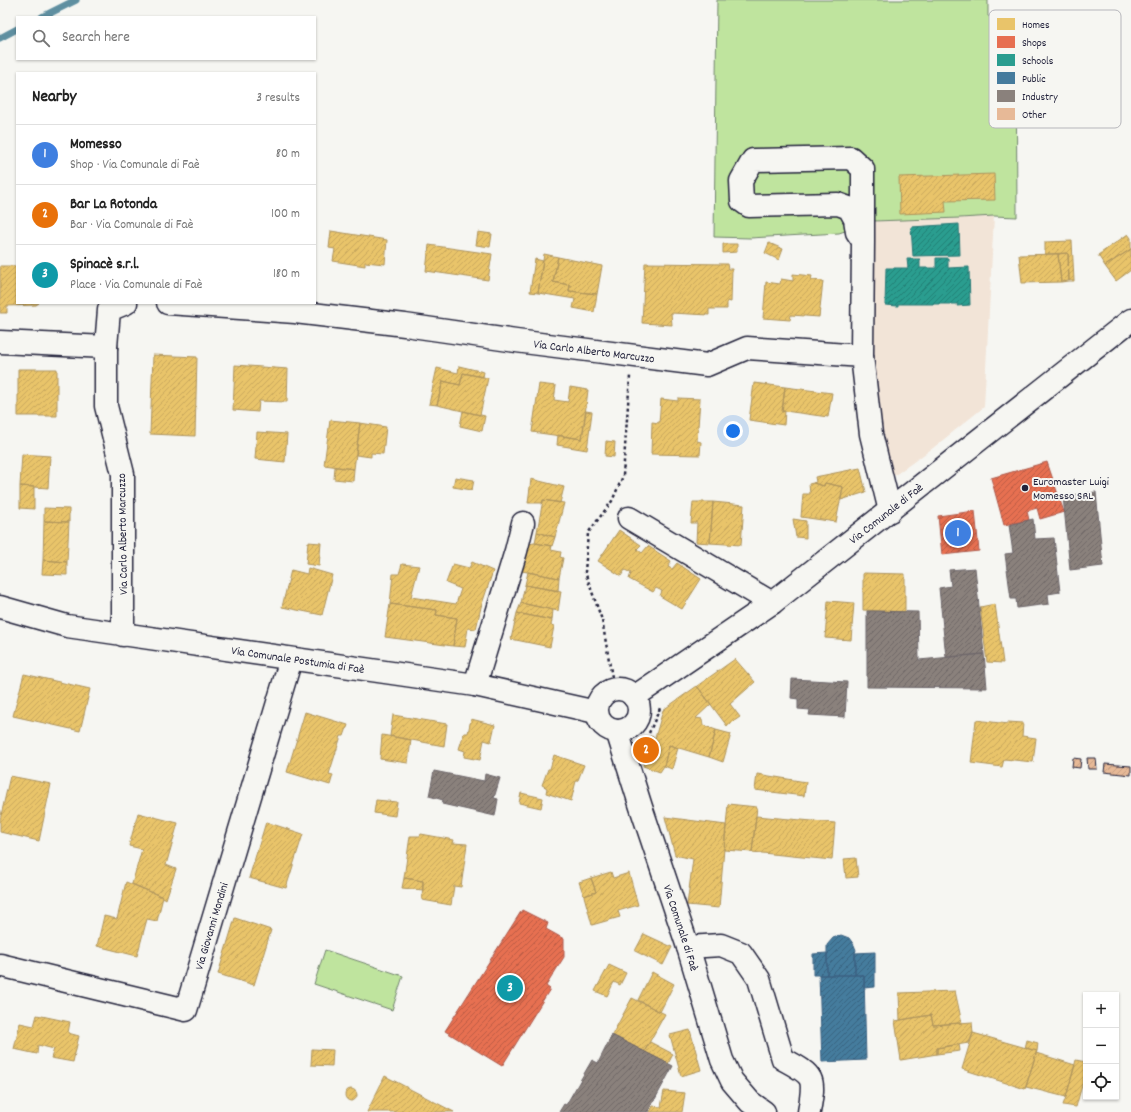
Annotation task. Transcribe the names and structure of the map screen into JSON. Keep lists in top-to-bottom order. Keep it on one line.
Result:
{"streets":{"street":["Via Carlo Alberto Marcuzzo","Via Comunale di Faè","Via Comunale Postumia di Faè","Via Giovanni Mondini"]},"crossings":[["Via Carlo Alberto Marcuzzo","Via Comunale Postumia di Faè"],["Via Comunale di Faè","Via Comunale Postumia di Faè"],["Via Comunale Postumia di Faè","Via Giovanni Mondini"]],"places":["Euromaster Luigi Momesso SRL"],"legend":["Homes","Shops","Schools","Public","Industry","Other"],"page":{"search":"Search here","heading":["Nearby","3 results"],"list":[{"mark":"1","name":"Momesso","note":"Shop · Via Comunale di Faè","value":"80 m"},{"mark":"2","name":"Bar La Rotonda","note":"Bar · Via Comunale di Faè","value":"100 m"},{"mark":"3","name":"Spinacè s.r.l.","note":"Place · Via Comunale di Faè","value":"180 m"}],"pins":["1","2","3"],"map_buttons":["+","−"]}}
